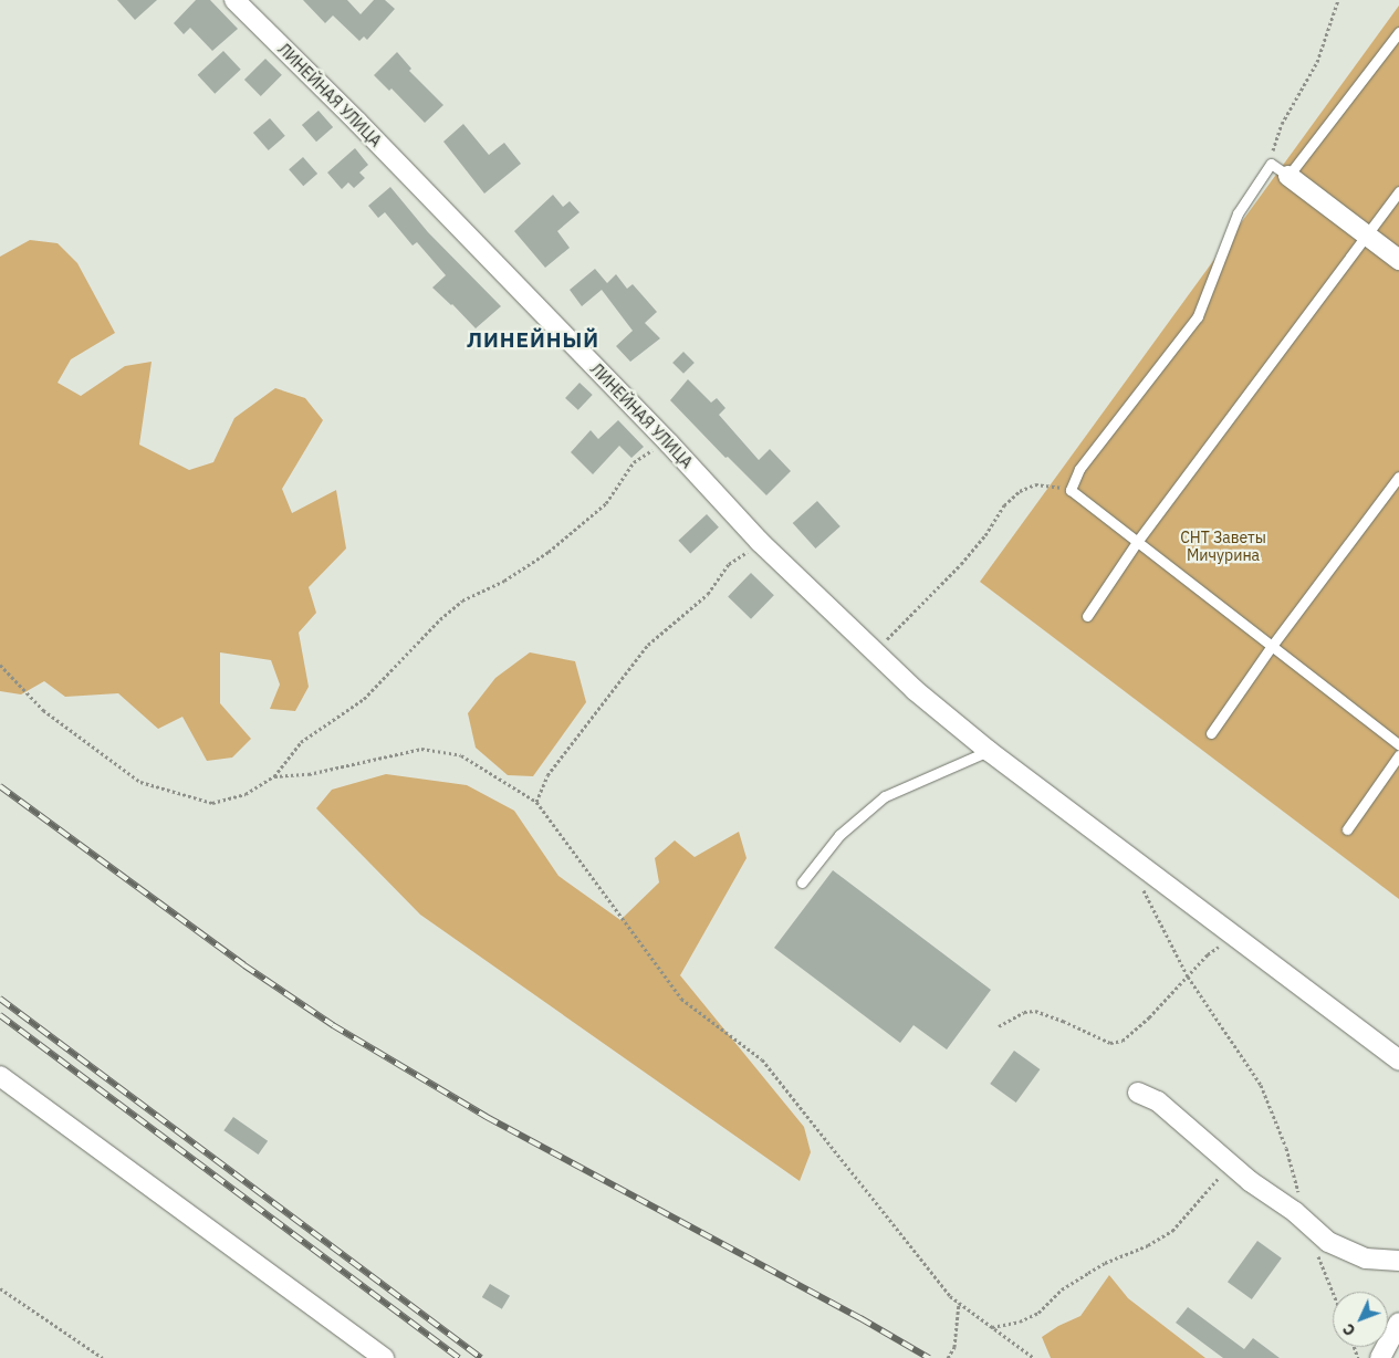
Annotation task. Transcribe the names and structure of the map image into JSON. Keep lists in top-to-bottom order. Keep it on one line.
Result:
{"streets":{"street":["ЛИНЕЙНАЯ УЛИЦА"]},"districts":["ЛИНЕЙНЫЙ"],"parks":["СНТ Заветы Мичурина"],"north":"bottom left"}
